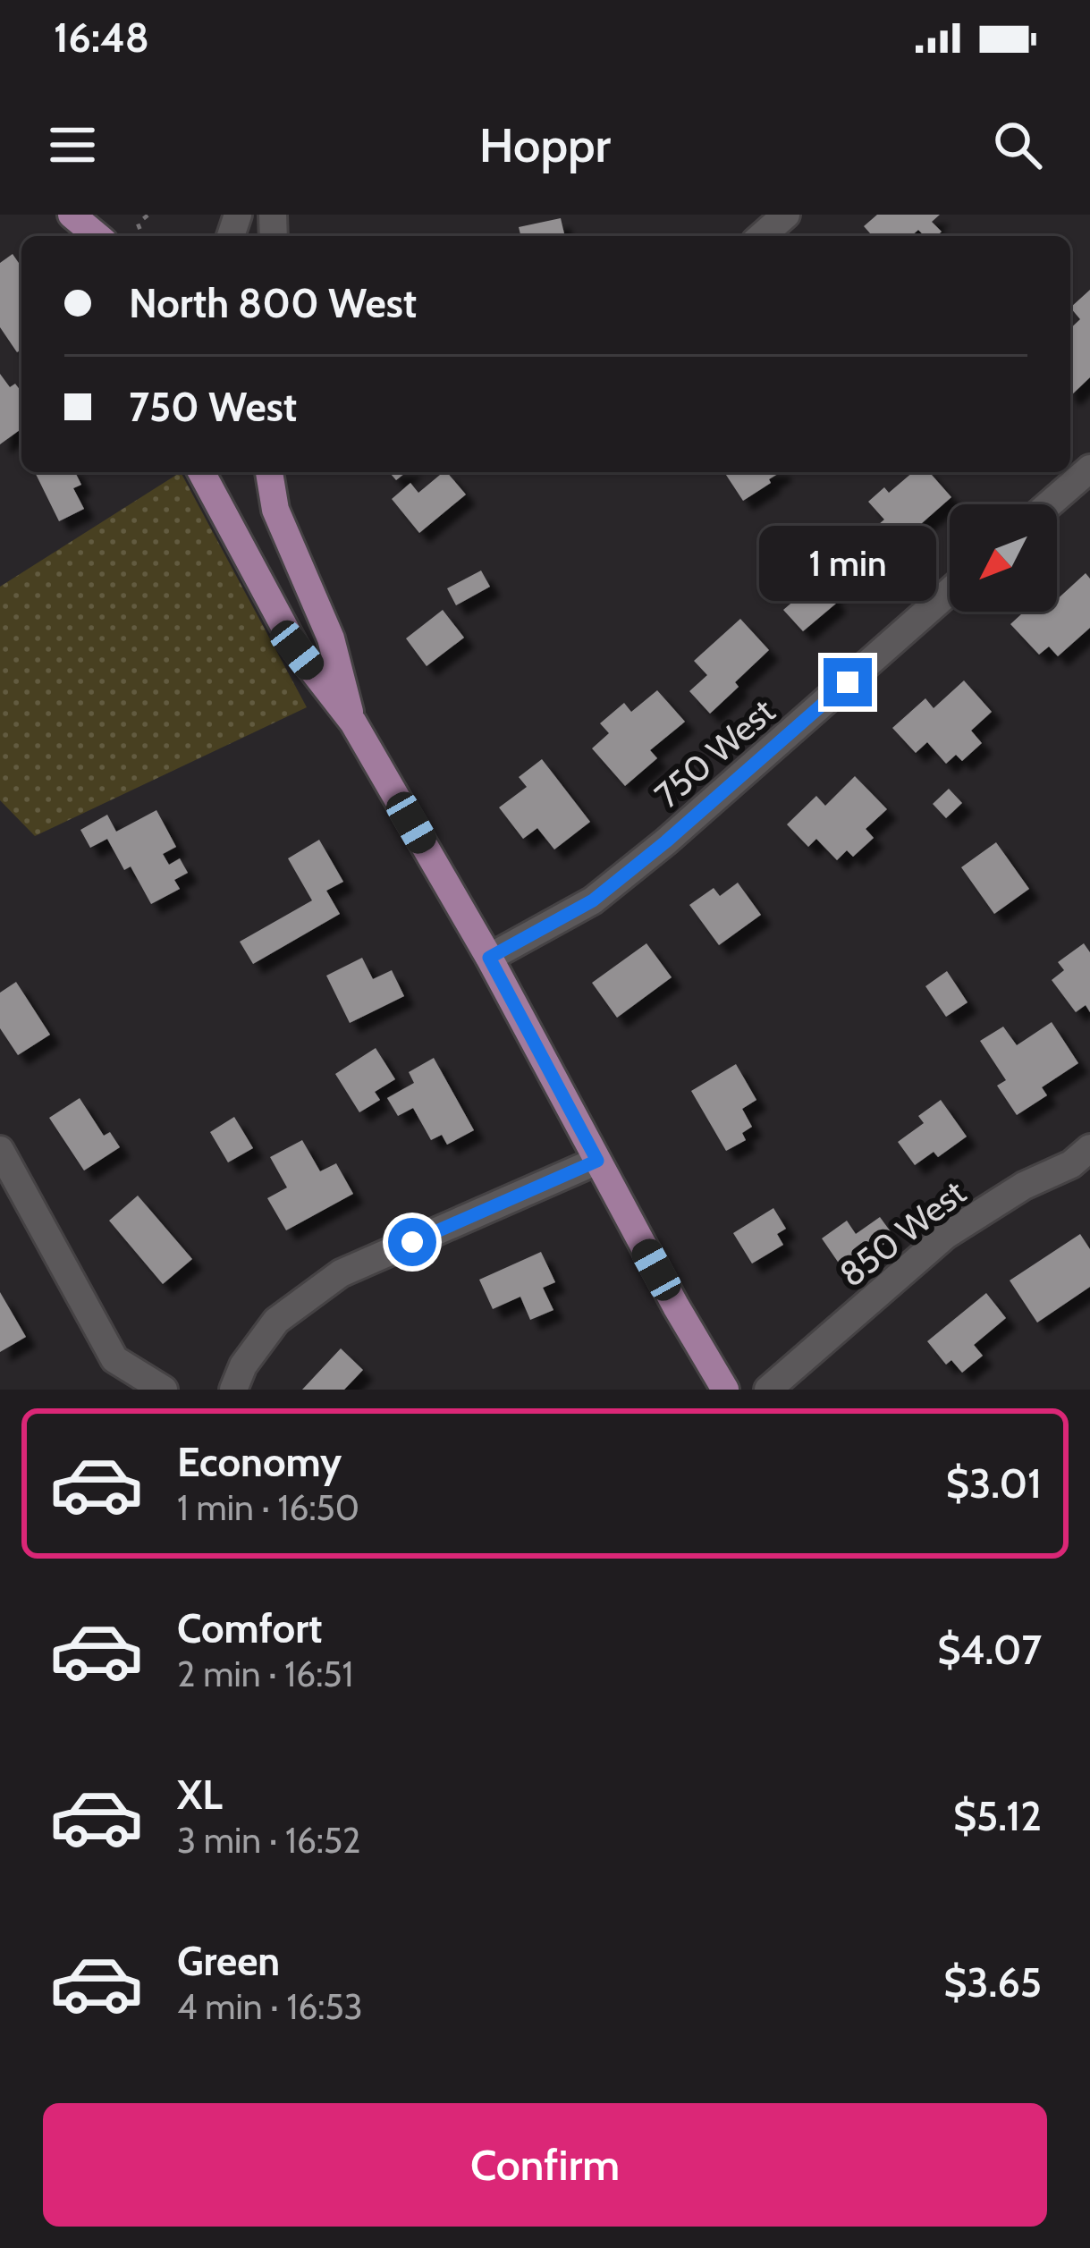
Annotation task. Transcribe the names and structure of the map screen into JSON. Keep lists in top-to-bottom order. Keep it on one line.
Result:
{"streets":{"street":["750 West","850 West"]},"north":"bottom left","page":{"status":"16:48","header":"Hoppr","banner":["North 800 West","750 West"],"bubble":"1 min","list":[{"name":"Economy","note":"1 min · 16:50","value":"$3.01"},{"name":"Comfort","note":"2 min · 16:51","value":"$4.07"},{"name":"XL","note":"3 min · 16:52","value":"$5.12"},{"name":"Green","note":"4 min · 16:53","value":"$3.65"}],"buttons":"Confirm"}}
